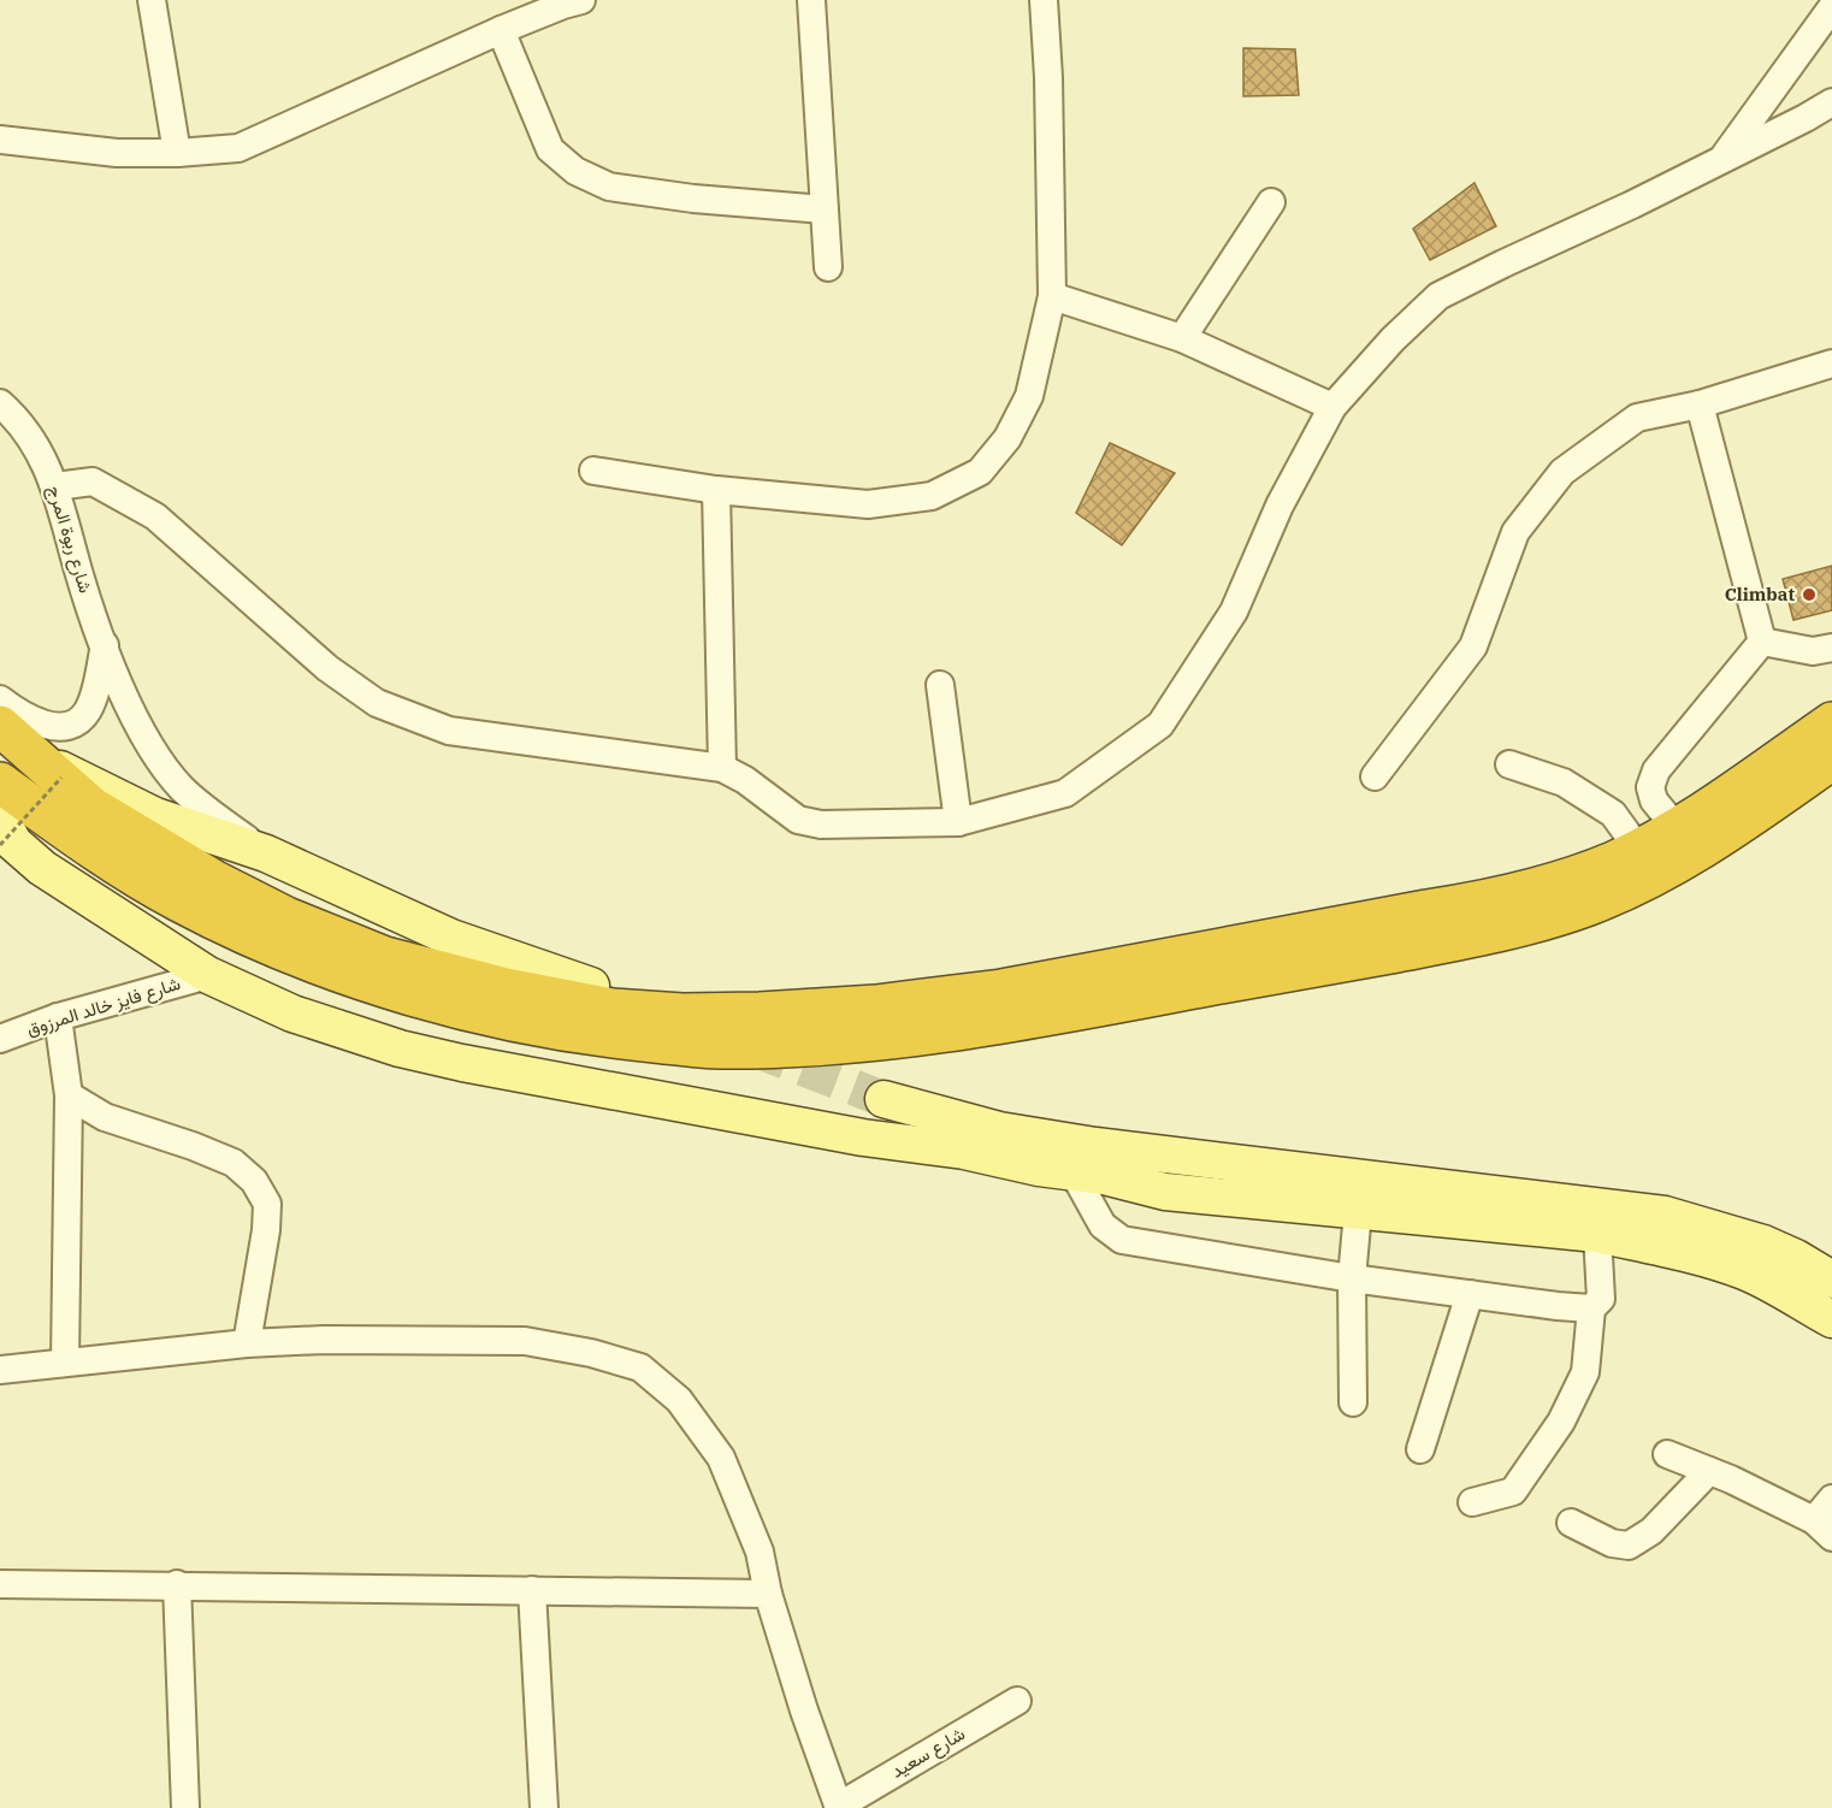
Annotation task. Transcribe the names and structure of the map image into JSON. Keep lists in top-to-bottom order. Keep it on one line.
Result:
{"streets":{"street":["شارع ربوة المرج","شارع فايز خالد المرزوق","شارع سعيد"]},"places":["Climbat"]}
